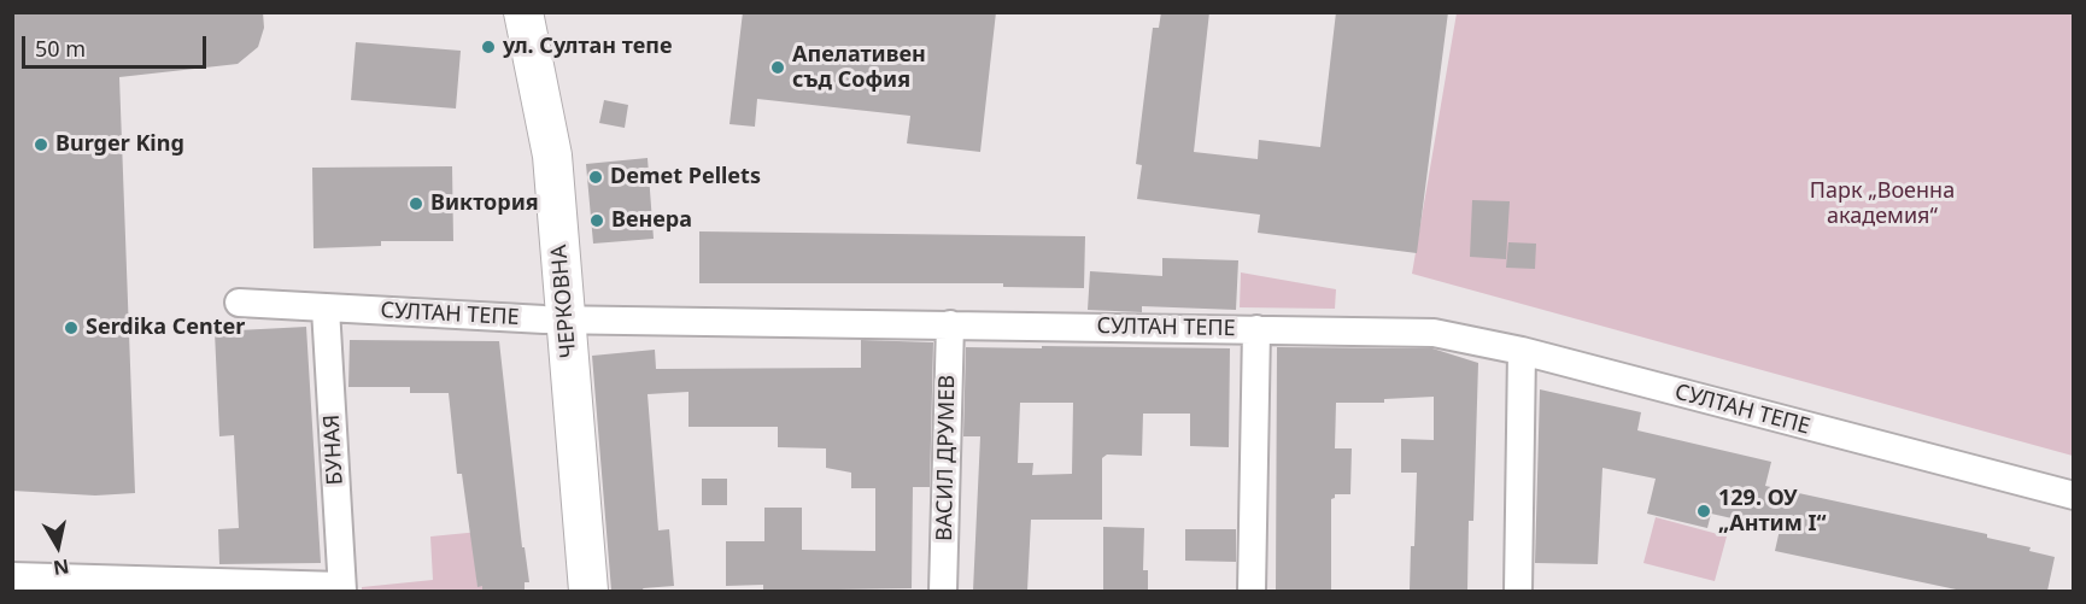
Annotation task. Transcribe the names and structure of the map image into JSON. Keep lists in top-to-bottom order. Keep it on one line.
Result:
{"streets":{"street":["ЧЕРКОВНА","СУЛТАН ТЕПЕ","БУНАЯ","ВАСИЛ ДРУМЕВ"]},"crossings":[["ЧЕРКОВНА","СУЛТАН ТЕПЕ"],["СУЛТАН ТЕПЕ","БУНАЯ"],["СУЛТАН ТЕПЕ","ВАСИЛ ДРУМЕВ"]],"parks":["Парк „Военна академия“"],"places":["ул. Султан тепе","Апелативен съд София","Burger King","Demet Pellets","Виктория","Венера","Serdika Center","129. ОУ „Антим I“"],"scale_bar":"50 m","north":"bottom"}
